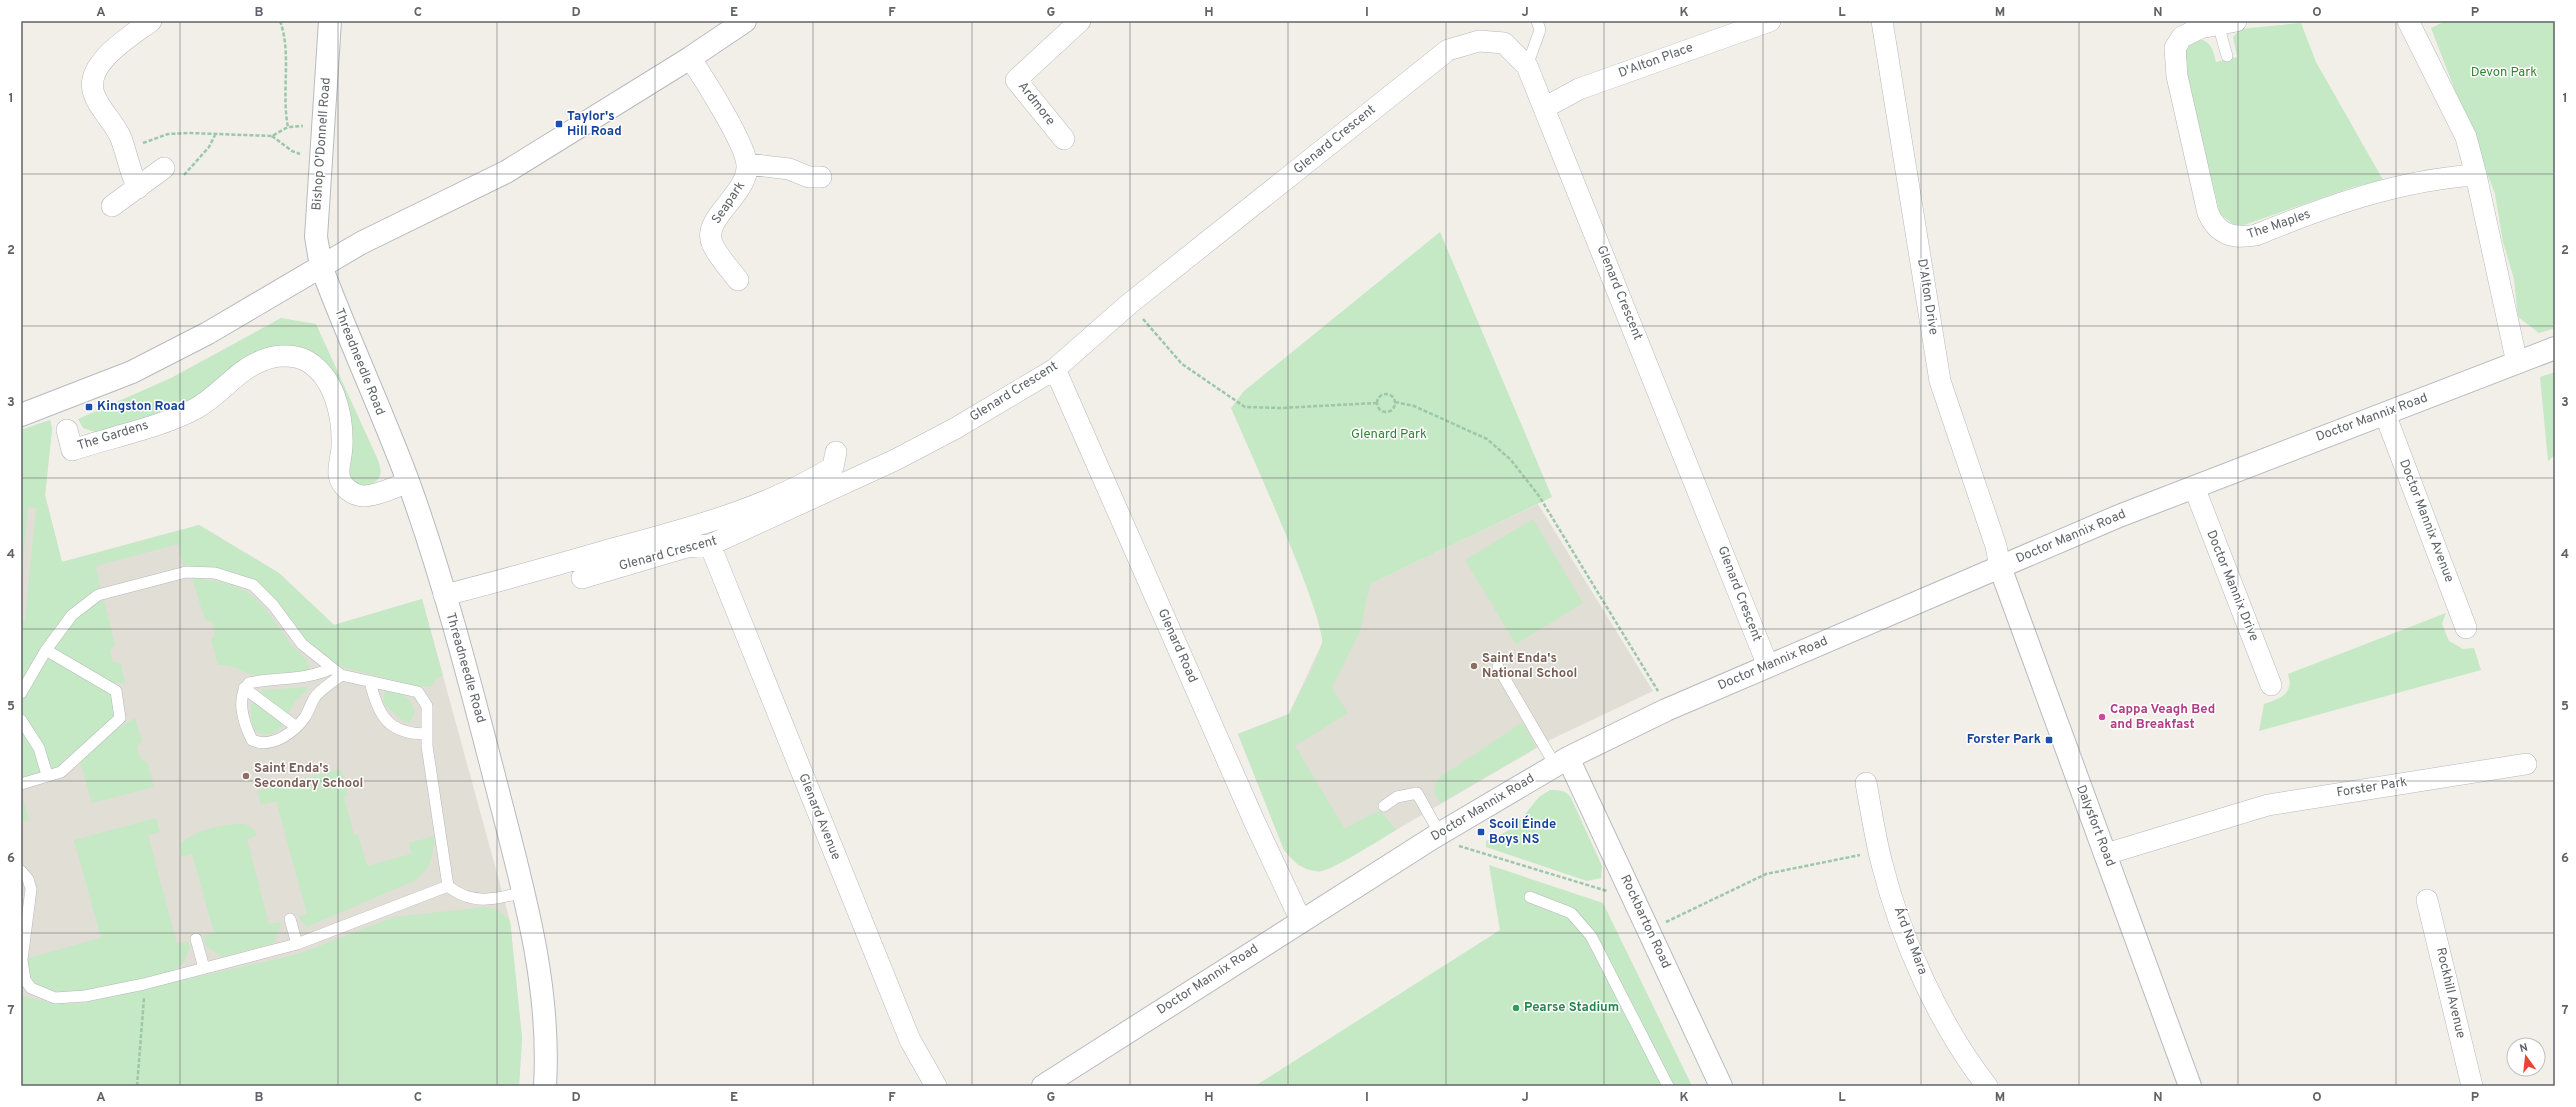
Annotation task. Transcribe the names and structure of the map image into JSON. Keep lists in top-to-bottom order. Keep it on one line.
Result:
{"streets":{"street":["D'Alton Place","Ardmore","Glenard Crescent","Bishop O'Donnell Road","Seapark","The Maples","D'Alton Drive","Threadneedle Road","Doctor Mannix Road","The Gardens","Doctor Mannix Avenue","Doctor Mannix Drive","Glenard Road","Forster Park","Glenard Avenue","Dalysfort Road","Rockbarton Road","Árd Na Mara","Rockhill Avenue"]},"crossings":[["D'Alton Place","Glenard Crescent"],["Glenard Crescent","Doctor Mannix Road"],["Glenard Crescent","Glenard Road"],["Glenard Crescent","Glenard Avenue"],["Bishop O'Donnell Road","Threadneedle Road"],["D'Alton Drive","Doctor Mannix Road"],["D'Alton Drive","Dalysfort Road"],["Threadneedle Road","The Gardens"],["Doctor Mannix Road","Doctor Mannix Avenue"],["Doctor Mannix Road","Doctor Mannix Drive"],["Doctor Mannix Road","Glenard Road"],["Doctor Mannix Road","Dalysfort Road"],["Doctor Mannix Road","Rockbarton Road"],["Forster Park","Dalysfort Road"]],"parks":["Devon Park","Glenard Park"],"places":{"transit":["Taylor's Hill Road","Kingston Road","Forster Park","Scoil Éinde Boys NS"],"other":["Saint Enda's National School","Cappa Veagh Bed and Breakfast","Saint Enda's Secondary School","Pearse Stadium"]},"north":"top","grid":{"columns":["A","B","C","D","E","F","G","H","I","J","K","L","M","N","O","P"],"rows":["1","2","3","4","5","6","7"]}}
